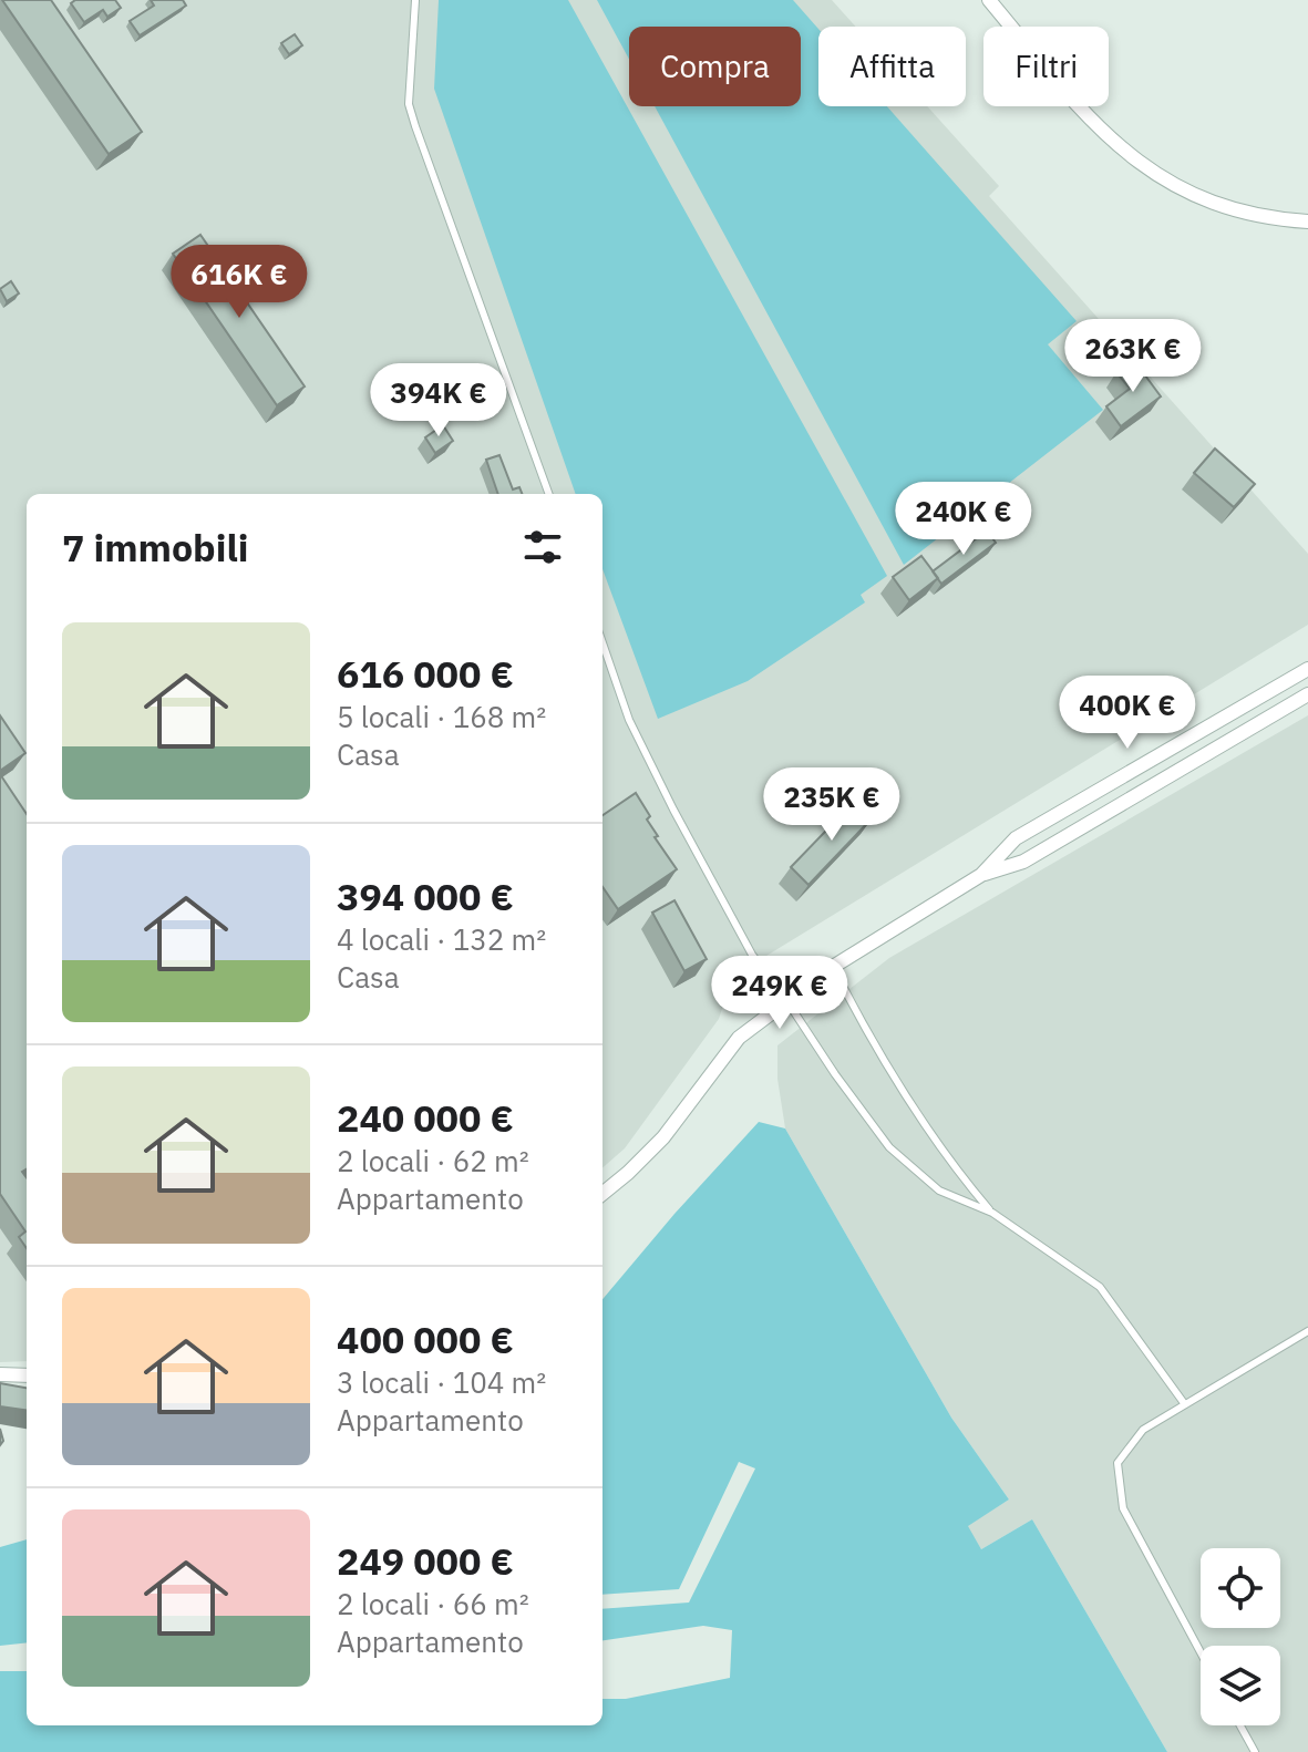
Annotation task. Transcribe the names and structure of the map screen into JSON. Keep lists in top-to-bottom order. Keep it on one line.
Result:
{"page":{"chip":["Compra","Affitta","Filtri"],"price":["616K €","263K €","394K €","240K €","400K €","235K €","249K €"],"heading":"7 immobili","list":[{"name":"616 000 €","note":"5 locali · 168 m² · Casa"},{"name":"394 000 €","note":"4 locali · 132 m² · Casa"},{"name":"240 000 €","note":"2 locali · 62 m² · Appartamento"},{"name":"400 000 €","note":"3 locali · 104 m² · Appartamento"},{"name":"249 000 €","note":"2 locali · 66 m² · Appartamento"}]}}
